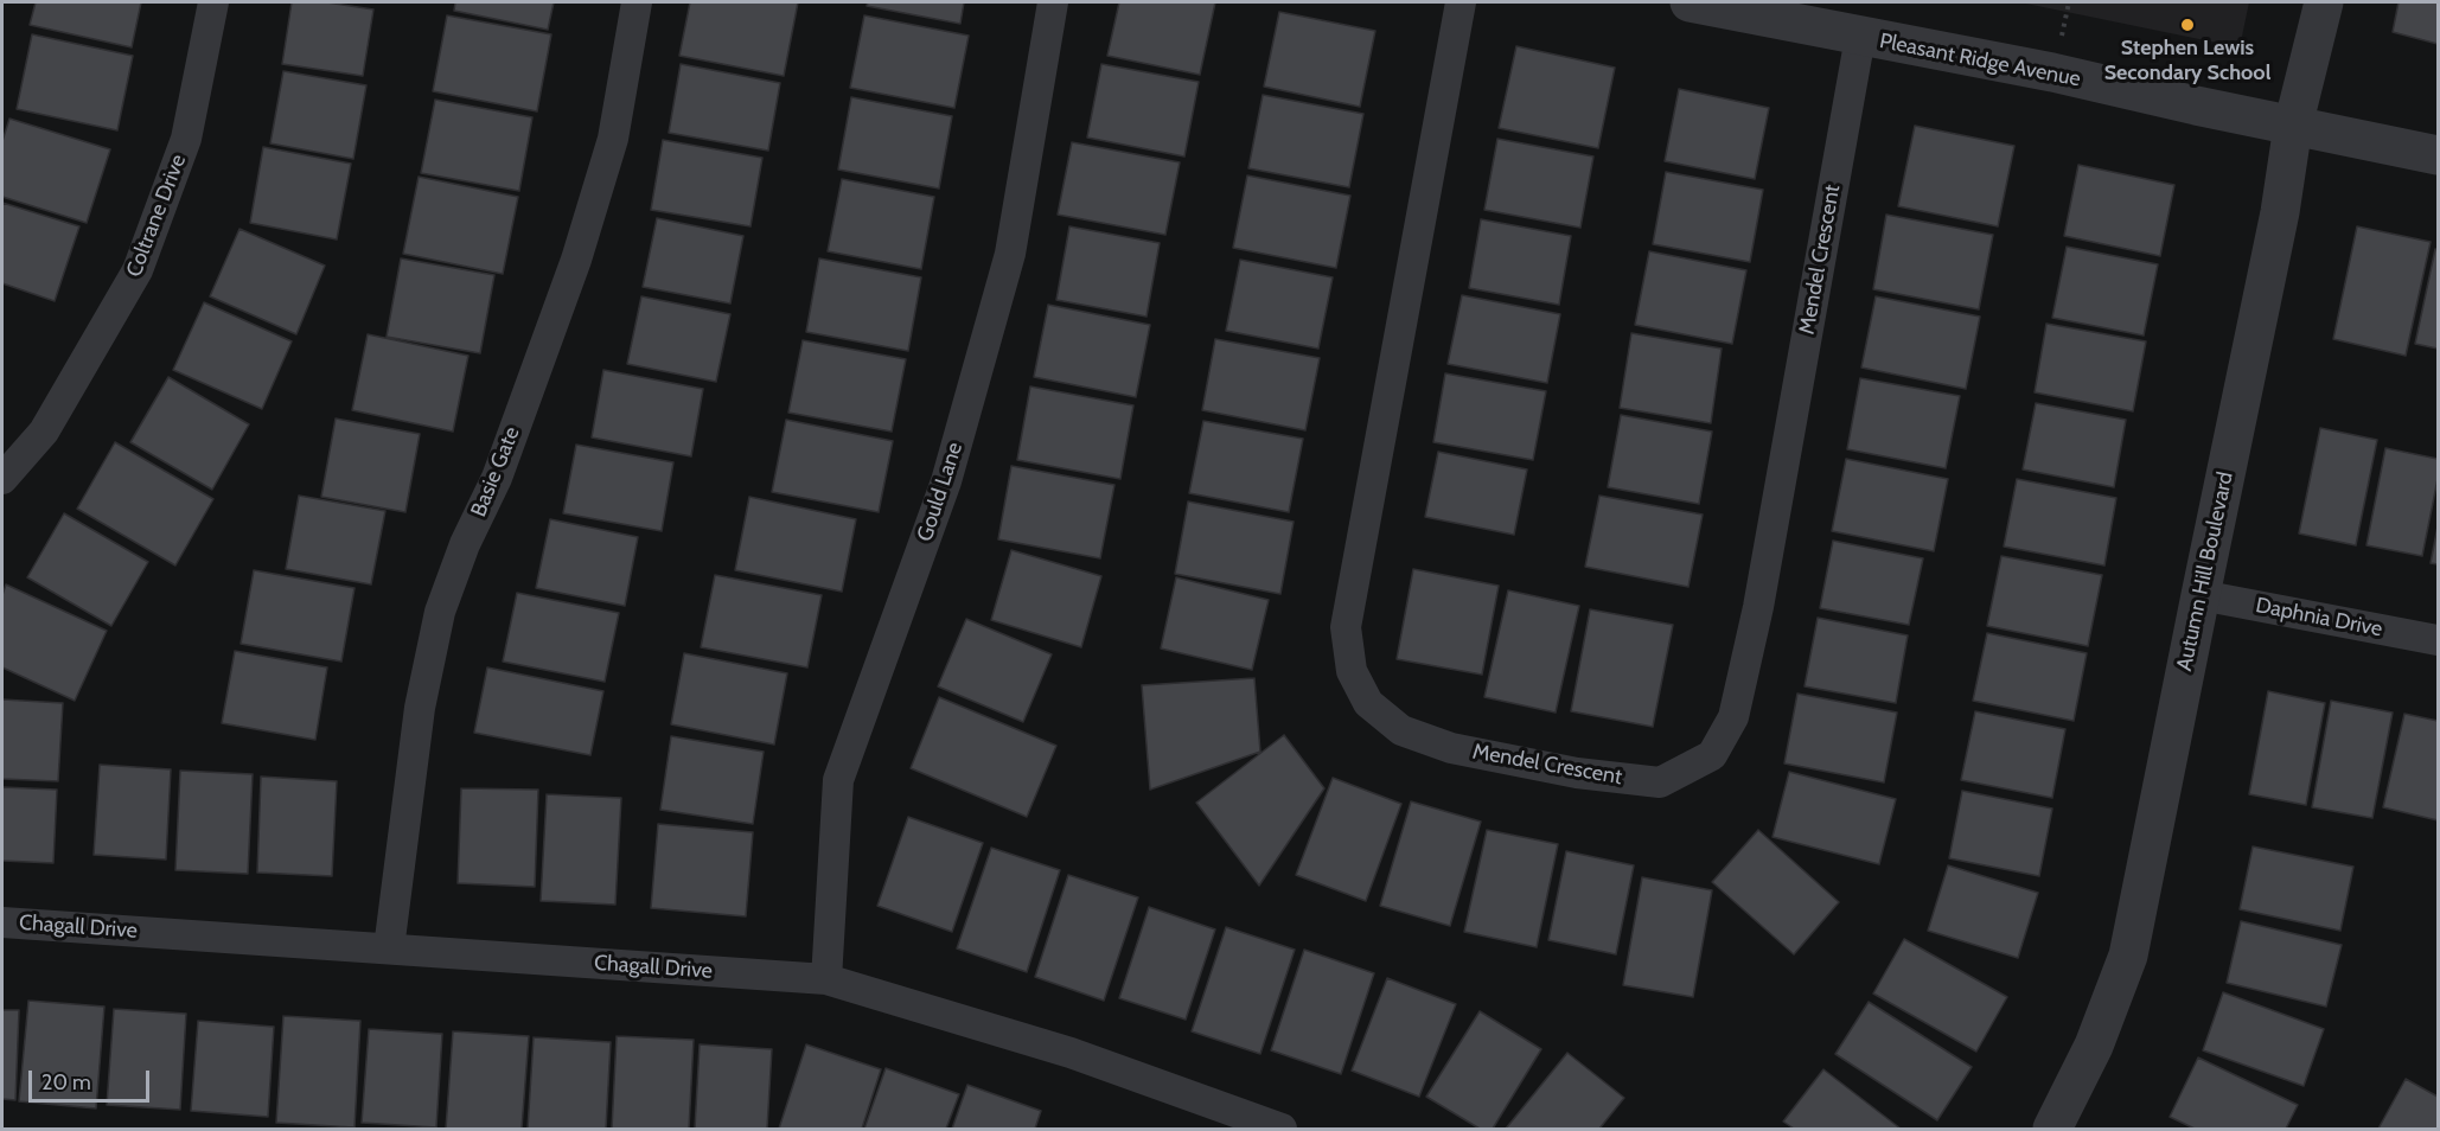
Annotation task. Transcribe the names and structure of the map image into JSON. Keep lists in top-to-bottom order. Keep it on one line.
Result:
{"streets":{"street":["Pleasant Ridge Avenue","Coltrane Drive","Mendel Crescent","Basie Gate","Gould Lane","Autumn Hill Boulevard","Daphnia Drive","Chagall Drive"]},"crossings":[["Pleasant Ridge Avenue","Mendel Crescent"],["Pleasant Ridge Avenue","Autumn Hill Boulevard"],["Basie Gate","Chagall Drive"],["Gould Lane","Chagall Drive"],["Autumn Hill Boulevard","Daphnia Drive"]],"places":["Stephen Lewis Secondary School"],"scale_bar":"20 m"}
